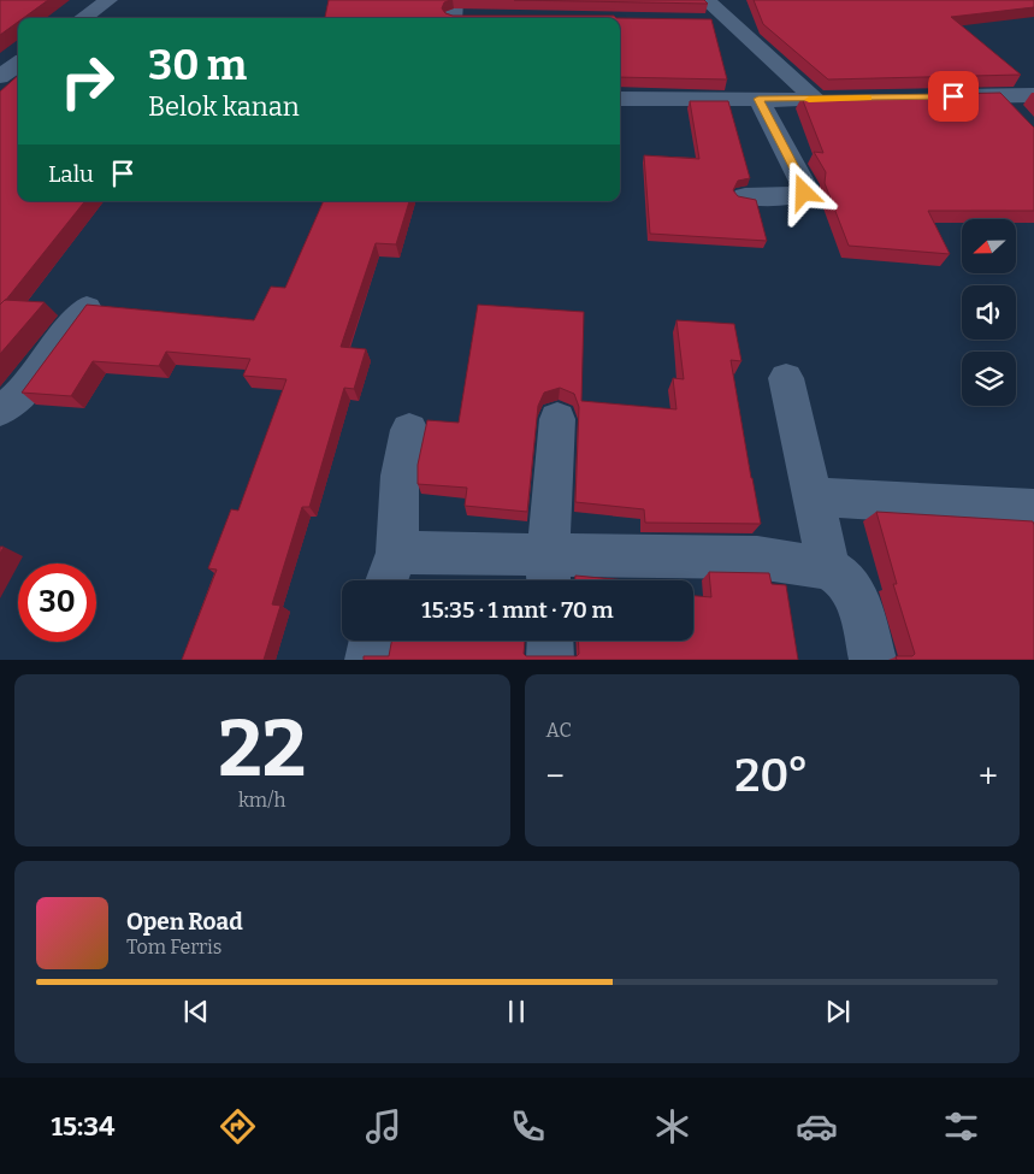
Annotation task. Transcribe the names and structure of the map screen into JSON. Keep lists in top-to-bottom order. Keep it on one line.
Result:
{"north":"left","page":{"turn":["30 m","Belok kanan"],"then":"Lalu","limit":"30","trip":"15:35 · 1 mnt · 70 m","tile":[["22","km/h"],"AC"],"heat":["−","20°","+"],"song":["Open Road","Tom Ferris"],"tabs":"15:34"}}
